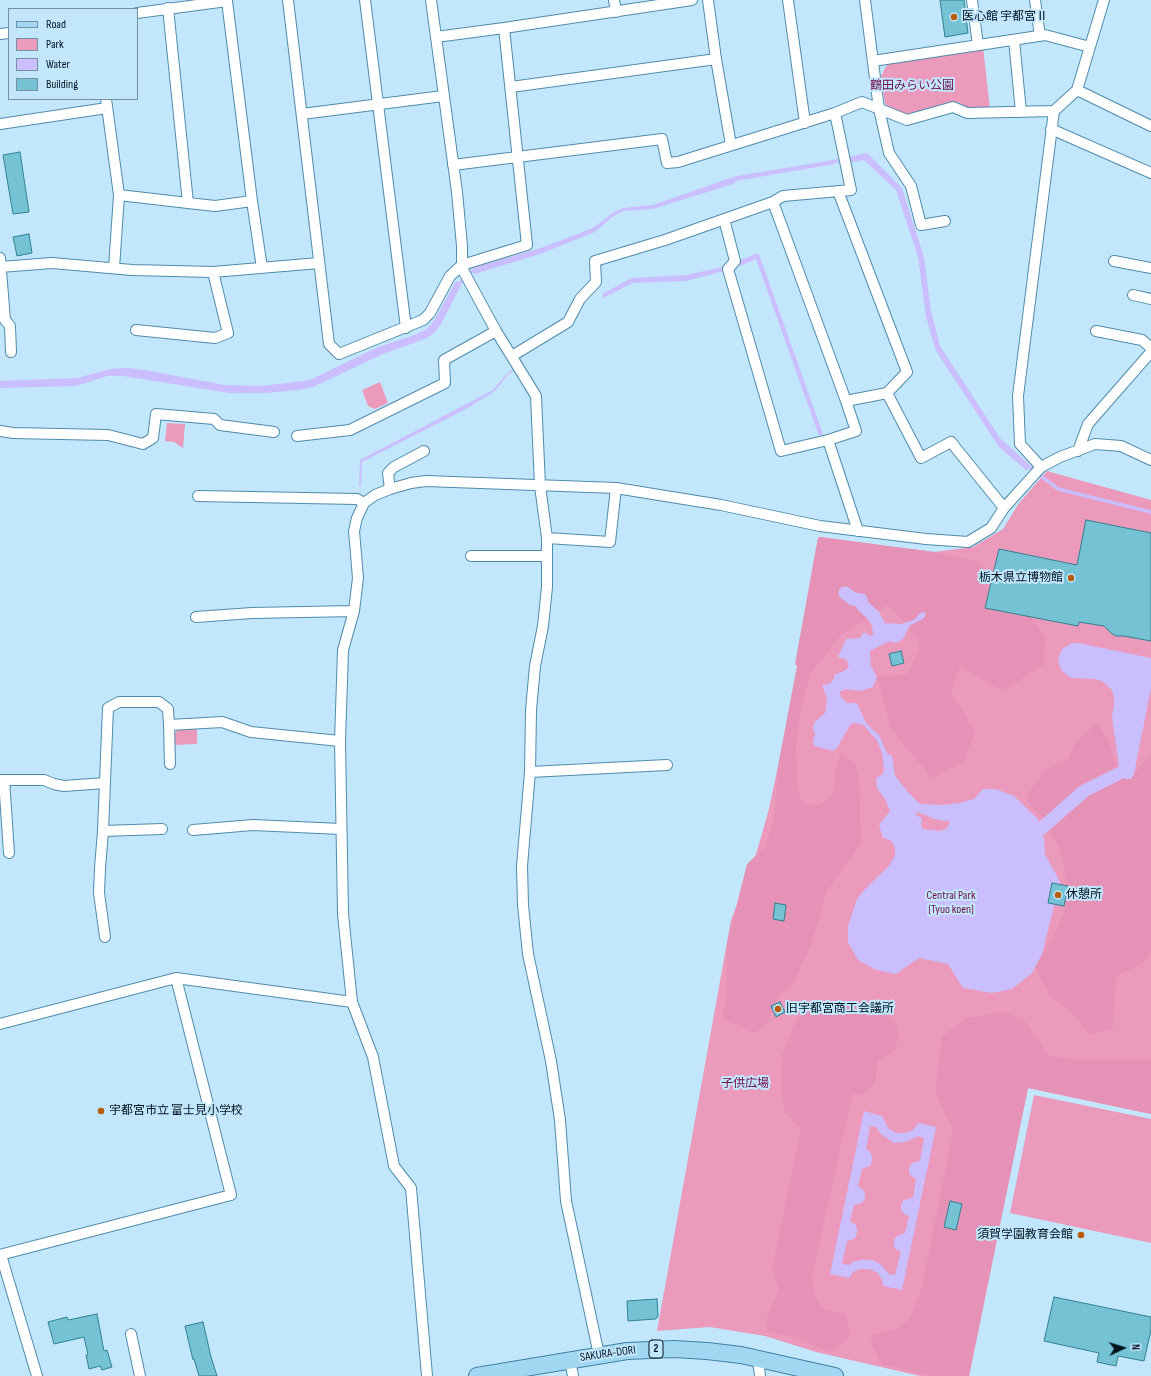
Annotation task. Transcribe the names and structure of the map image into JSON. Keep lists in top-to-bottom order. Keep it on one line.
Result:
{"streets":{"main road":["2","SAKURA-DORI"]},"parks":["鶴田みらい公園","Central Park (Tyuo koen)","子供広場"],"places":["医心館 宇都宮Ⅱ","栃木県立博物館","休憩所","旧宇都宮商工会議所","宇都宮市立 富士見小学校","須賀学園教育会館"],"legend":["Road","Park","Water","Building"],"north":"right"}
